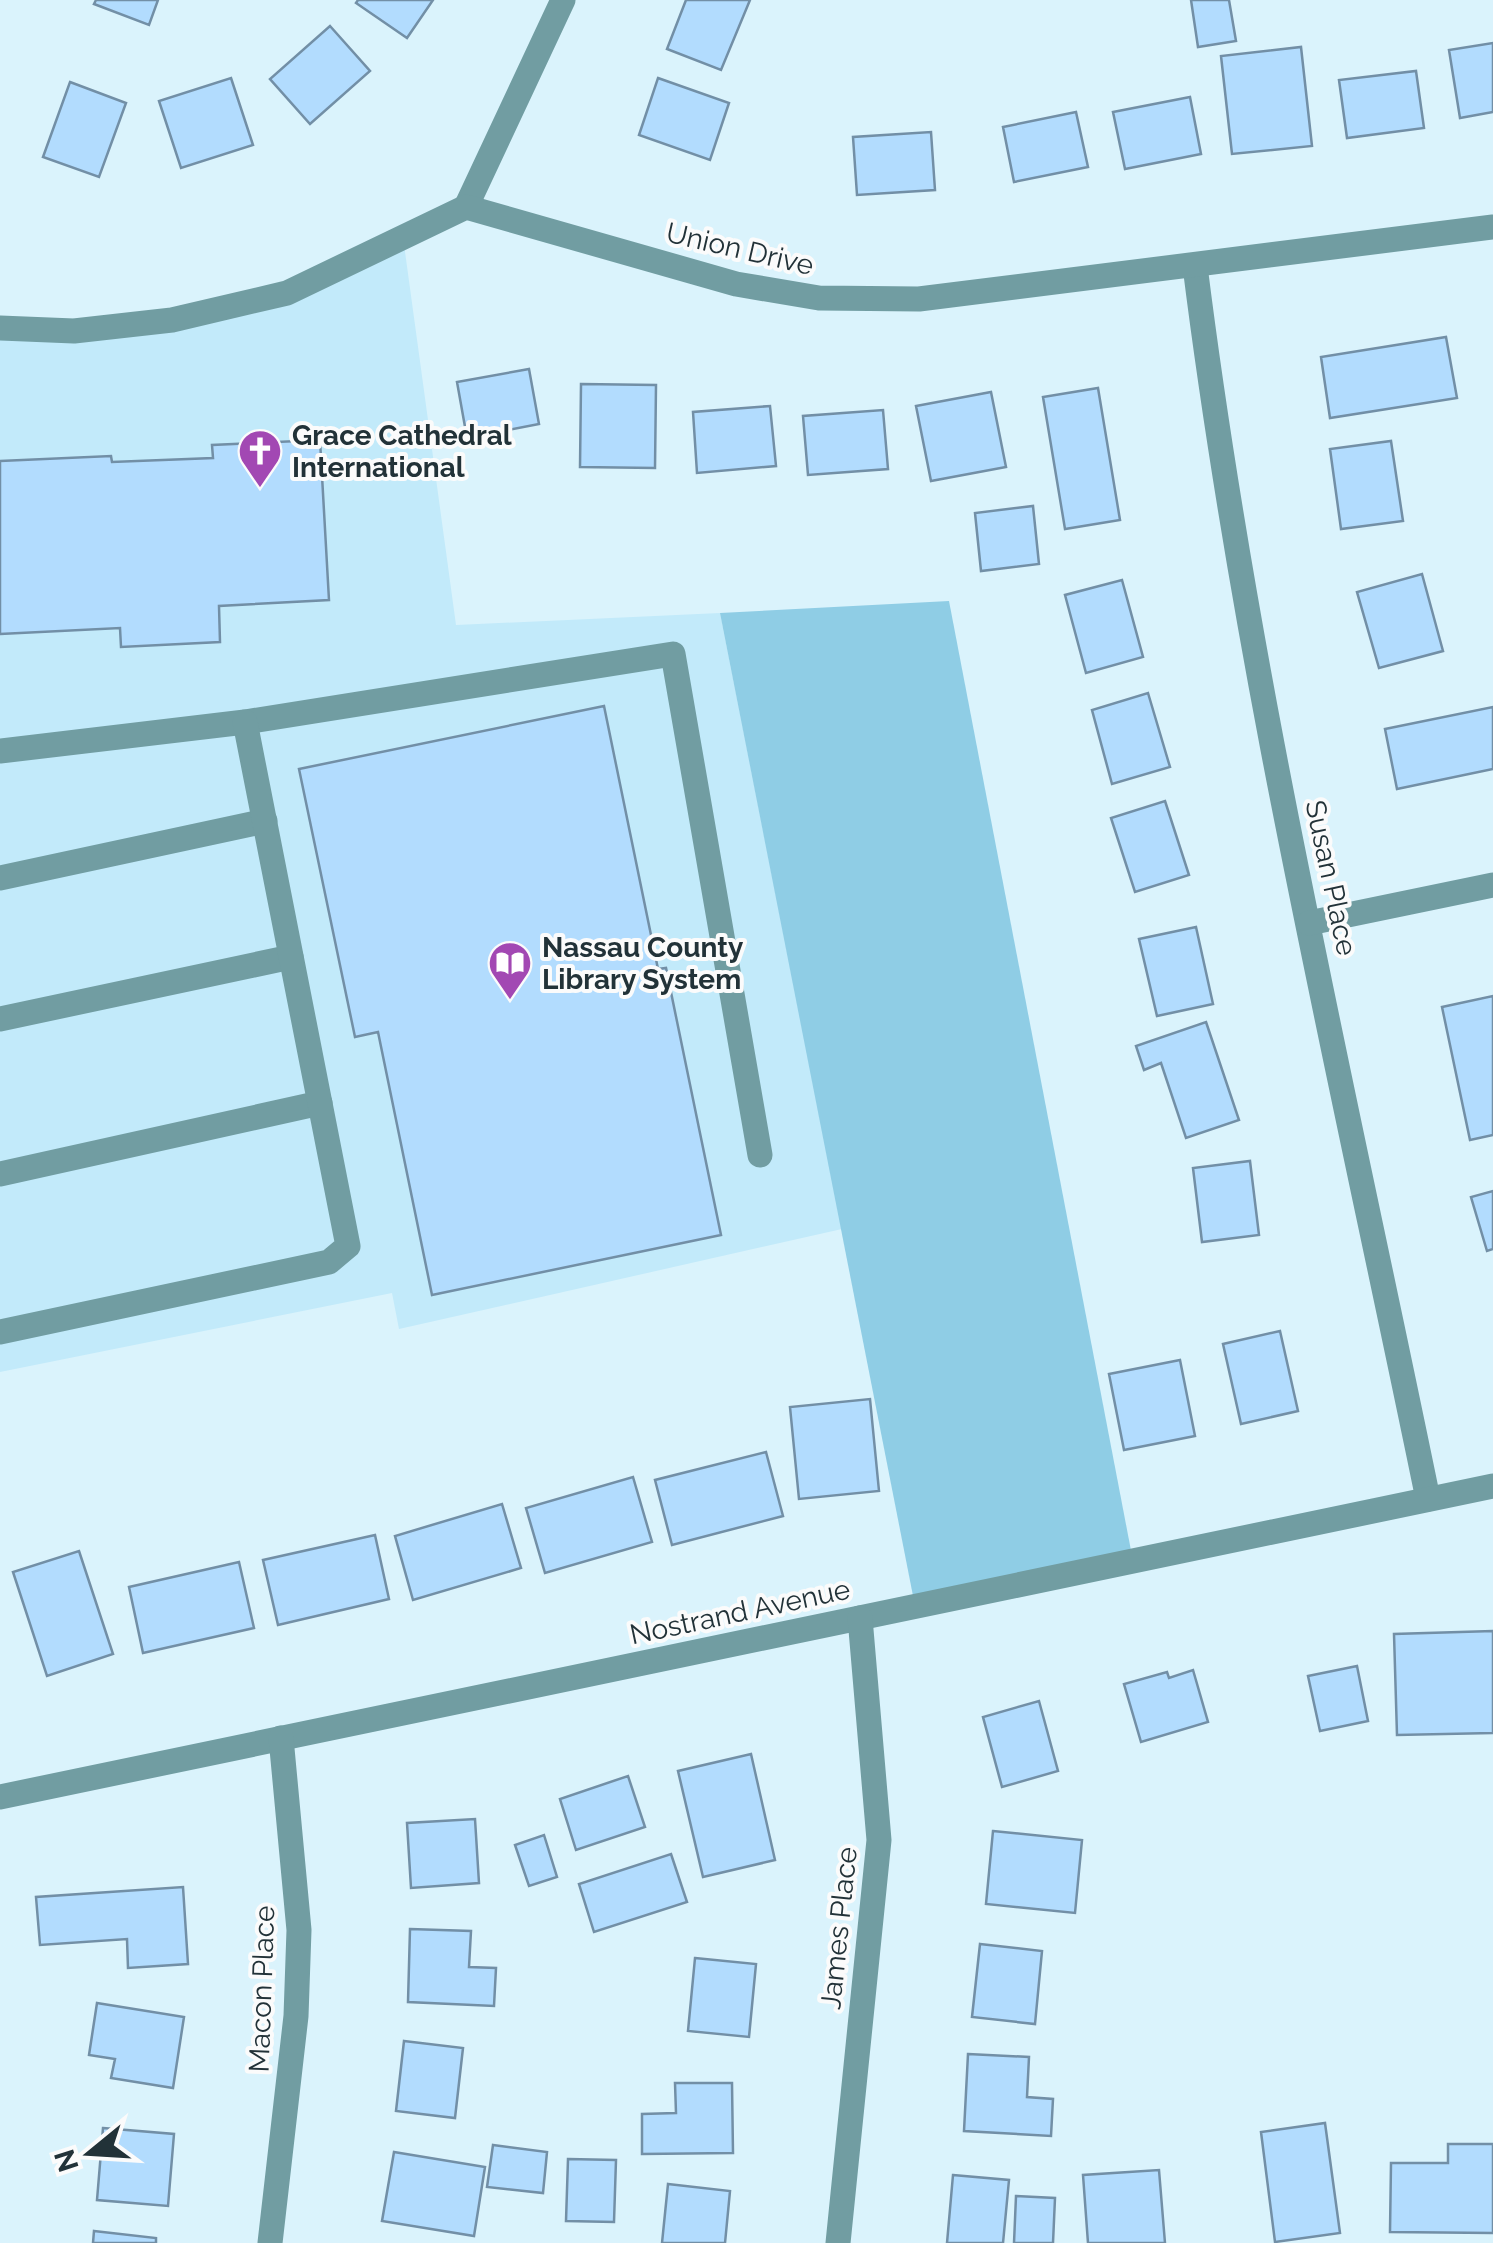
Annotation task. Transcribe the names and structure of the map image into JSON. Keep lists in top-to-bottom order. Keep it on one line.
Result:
{"streets":{"street":["Union Drive","Susan Place","Nostrand Avenue","James Place","Macon Place"]},"crossings":[["Union Drive","Susan Place"],["Susan Place","Nostrand Avenue"],["Nostrand Avenue","James Place"],["Nostrand Avenue","Macon Place"]],"places":{"church":["Grace Cathedral International"],"library":["Nassau County Library System"]},"north":"left"}
